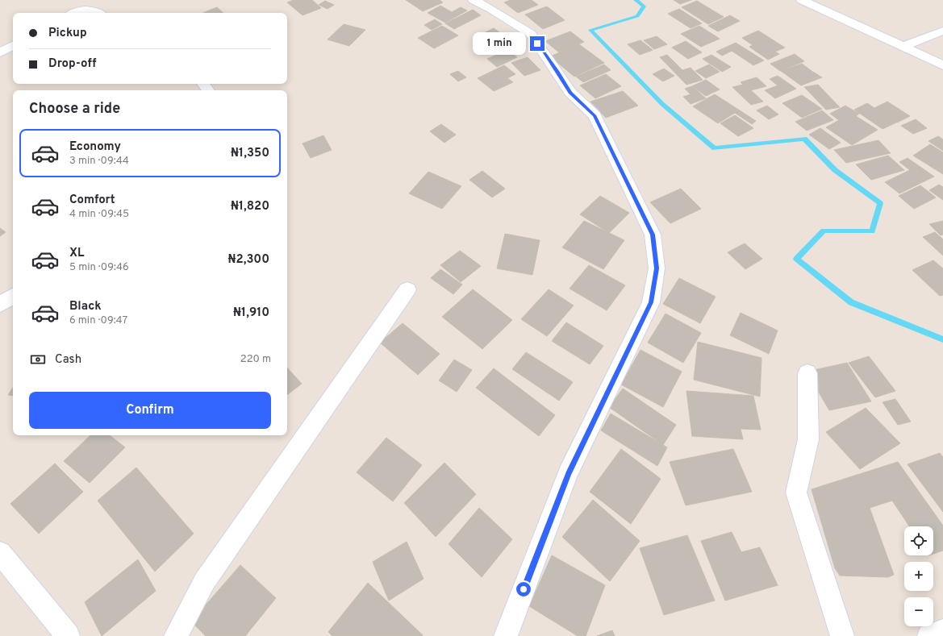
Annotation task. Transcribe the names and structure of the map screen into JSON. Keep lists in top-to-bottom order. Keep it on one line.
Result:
{"page":{"banner":["Pickup","Drop-off"],"bubble":"1 min","heading":"Choose a ride","list":[{"name":"Economy","note":"3 min · 09:44","value":"₦1,350"},{"name":"Comfort","note":"4 min · 09:45","value":"₦1,820"},{"name":"XL","note":"5 min · 09:46","value":"₦2,300"},{"name":"Black","note":"6 min · 09:47","value":"₦1,910"}],"pay":["Cash","220 m"],"buttons":"Confirm","map_buttons":["+","−"]}}
